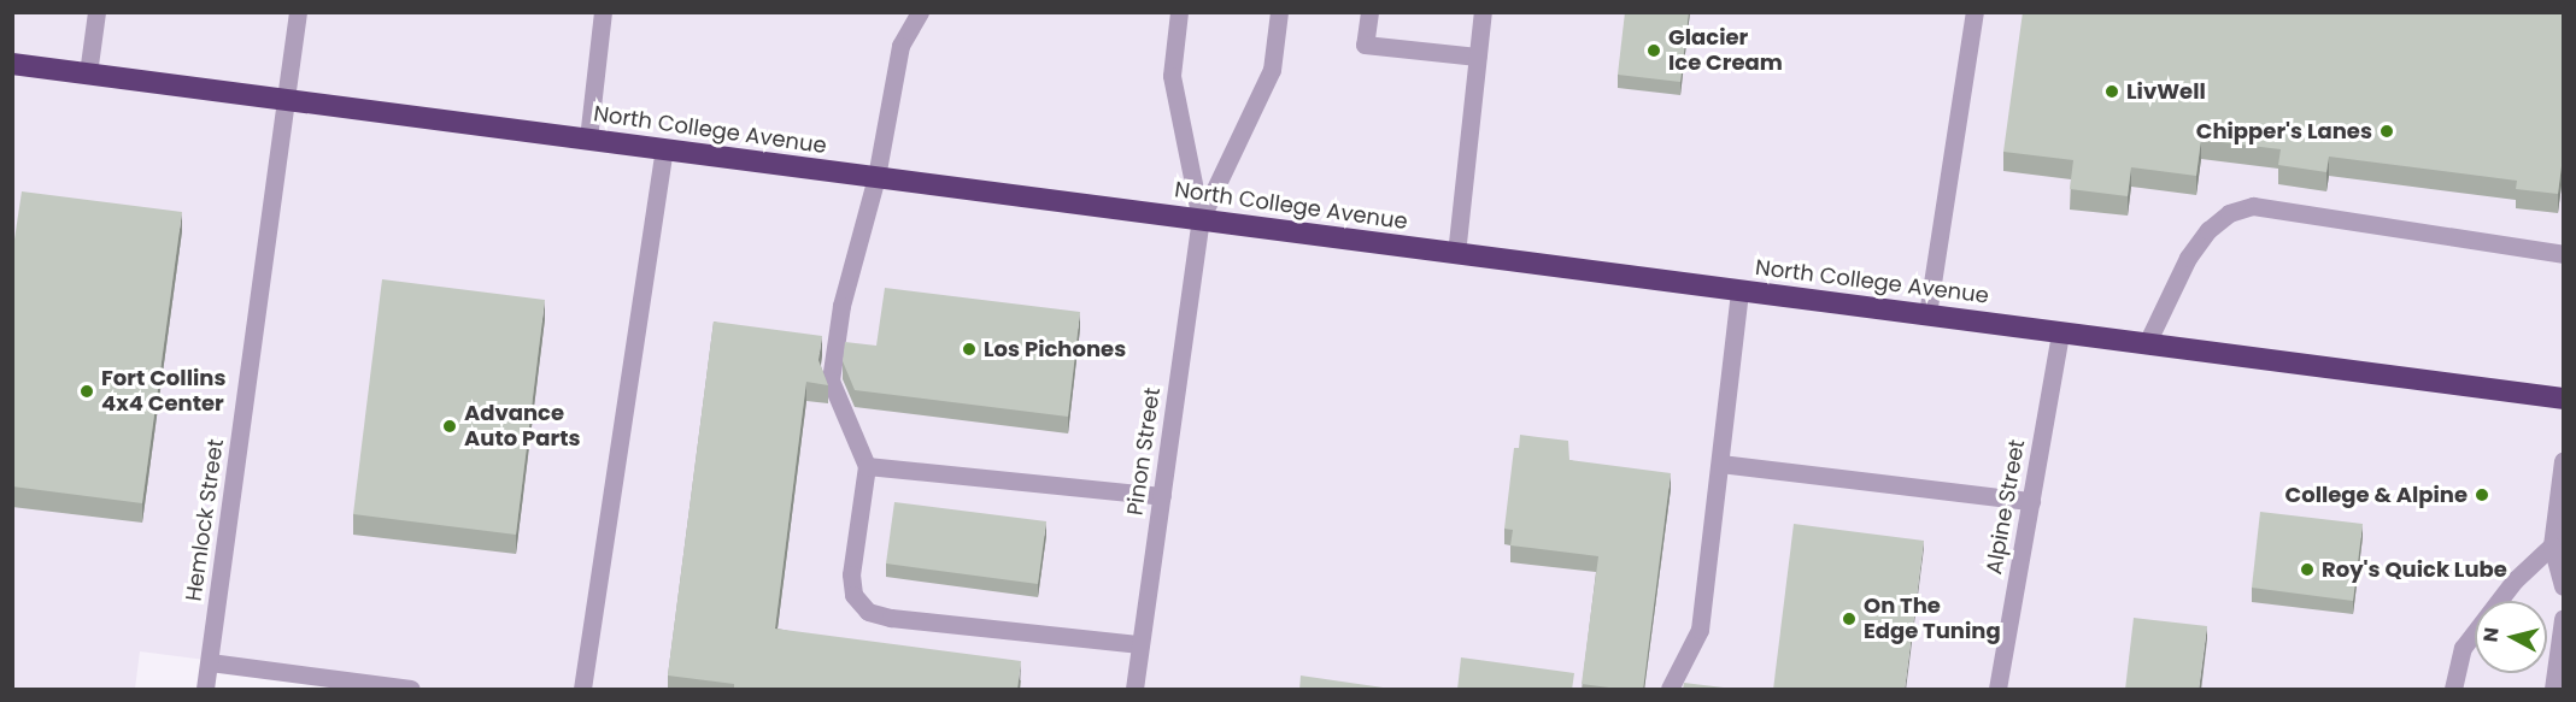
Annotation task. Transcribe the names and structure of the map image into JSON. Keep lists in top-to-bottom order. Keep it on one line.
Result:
{"streets":{"highway":["North College Avenue"],"street":["Pinon Street","Alpine Street","Hemlock Street"]},"crossings":[["North College Avenue","Pinon Street"],["North College Avenue","Alpine Street"],["North College Avenue","Hemlock Street"]],"places":["Glacier Ice Cream","LivWell","Chipper's Lanes","Los Pichones","Fort Collins 4x4 Center","Advance Auto Parts","College & Alpine","Roy's Quick Lube","On The Edge Tuning"],"north":"left"}
